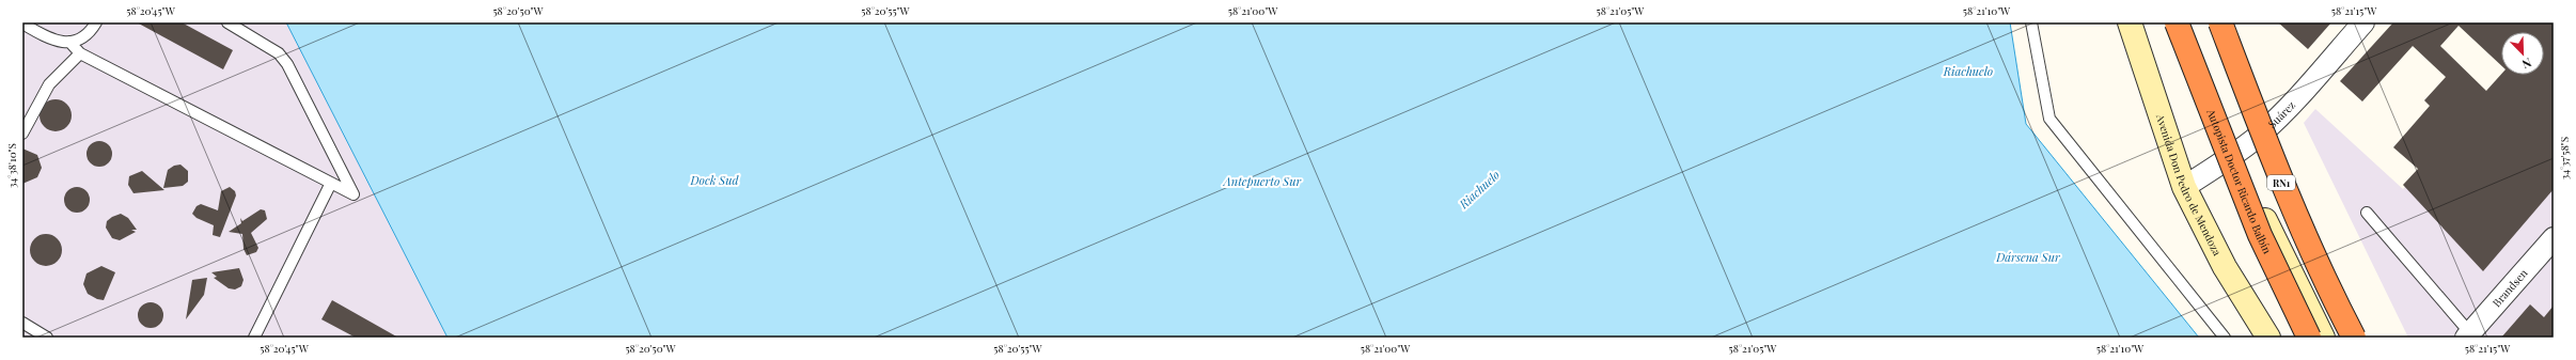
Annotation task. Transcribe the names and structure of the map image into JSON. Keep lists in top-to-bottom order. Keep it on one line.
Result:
{"streets":{"highway":["Autopista Doctor Ricardo Balbín","RN1"],"main road":["Avenida Don Pedro de Mendoza"],"street":["Suárez","Brandsen"]},"crossings":[["Suárez","Avenida Don Pedro de Mendoza"]],"water":["Riachuelo","Dock Sud","Antepuerto Sur","Dársena Sur"],"north":"bottom right","coordinates":["58°20'45\"W","58°20'50\"W","58°20'55\"W","58°21'00\"W","58°21'05\"W","58°21'10\"W","58°21'15\"W","34°37'58\"S","34°38'10\"S"]}
